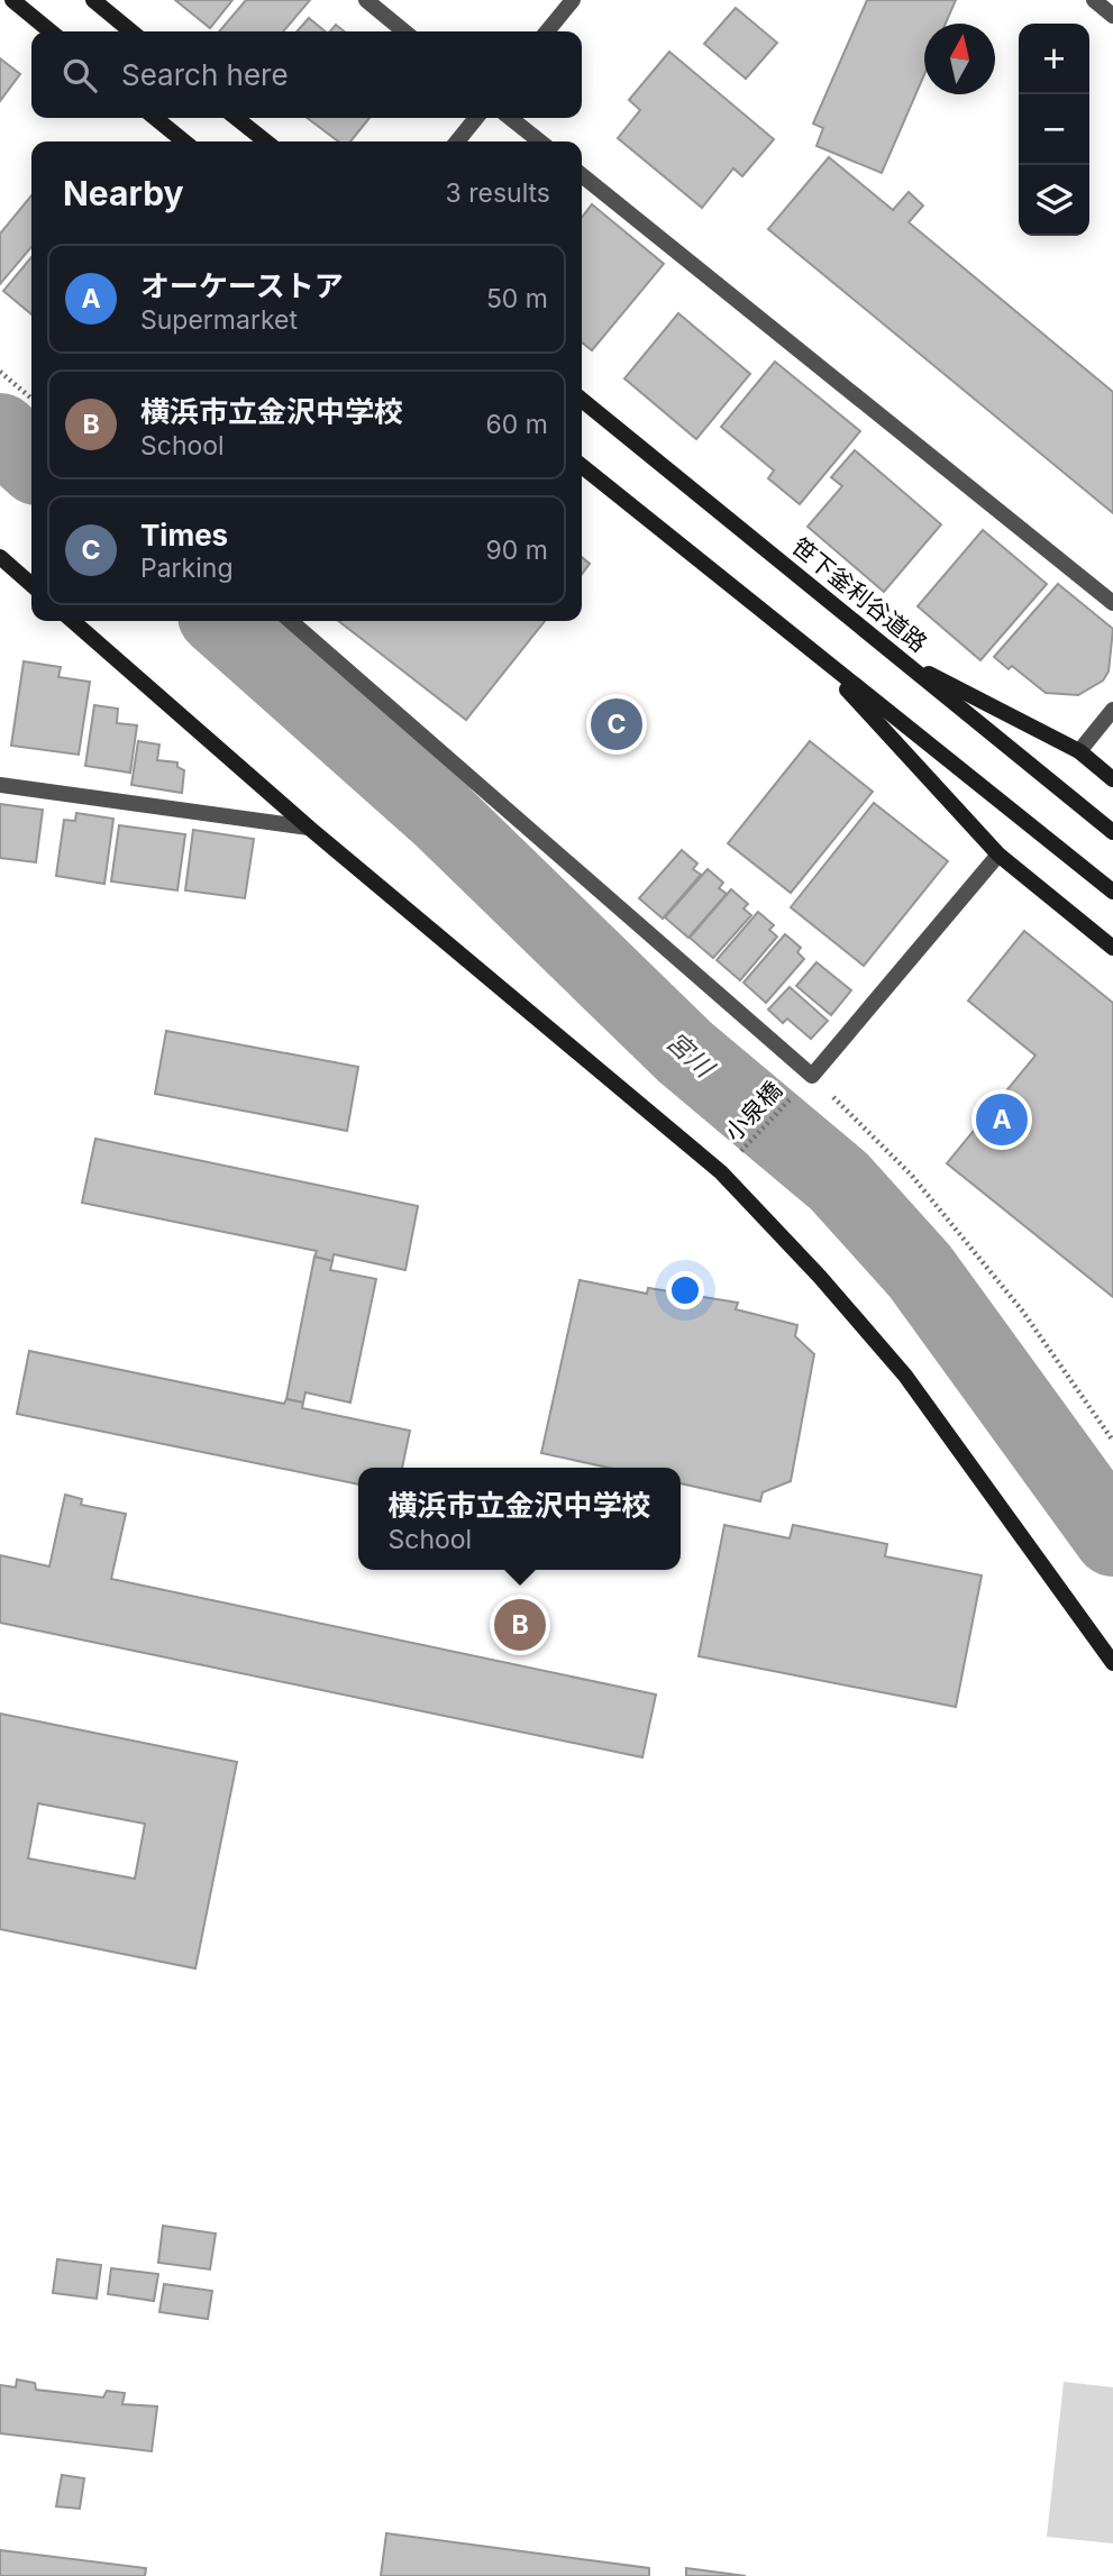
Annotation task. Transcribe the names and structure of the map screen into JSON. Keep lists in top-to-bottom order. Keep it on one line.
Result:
{"streets":{"street":["笹下釜利谷道路"],"path":["小泉橋"]},"water":["宮川"],"north":"top","page":{"map_buttons":["+","−"],"search":"Search here","heading":["Nearby","3 results"],"list":[{"mark":"A","name":"オーケーストア","note":"Supermarket","value":"50 m"},{"mark":"B","name":"横浜市立金沢中学校","note":"School","value":"60 m"},{"mark":"C","name":"Times","note":"Parking","value":"90 m"}],"pins":["C","A","B"],"popup":["横浜市立金沢中学校","School"]}}
